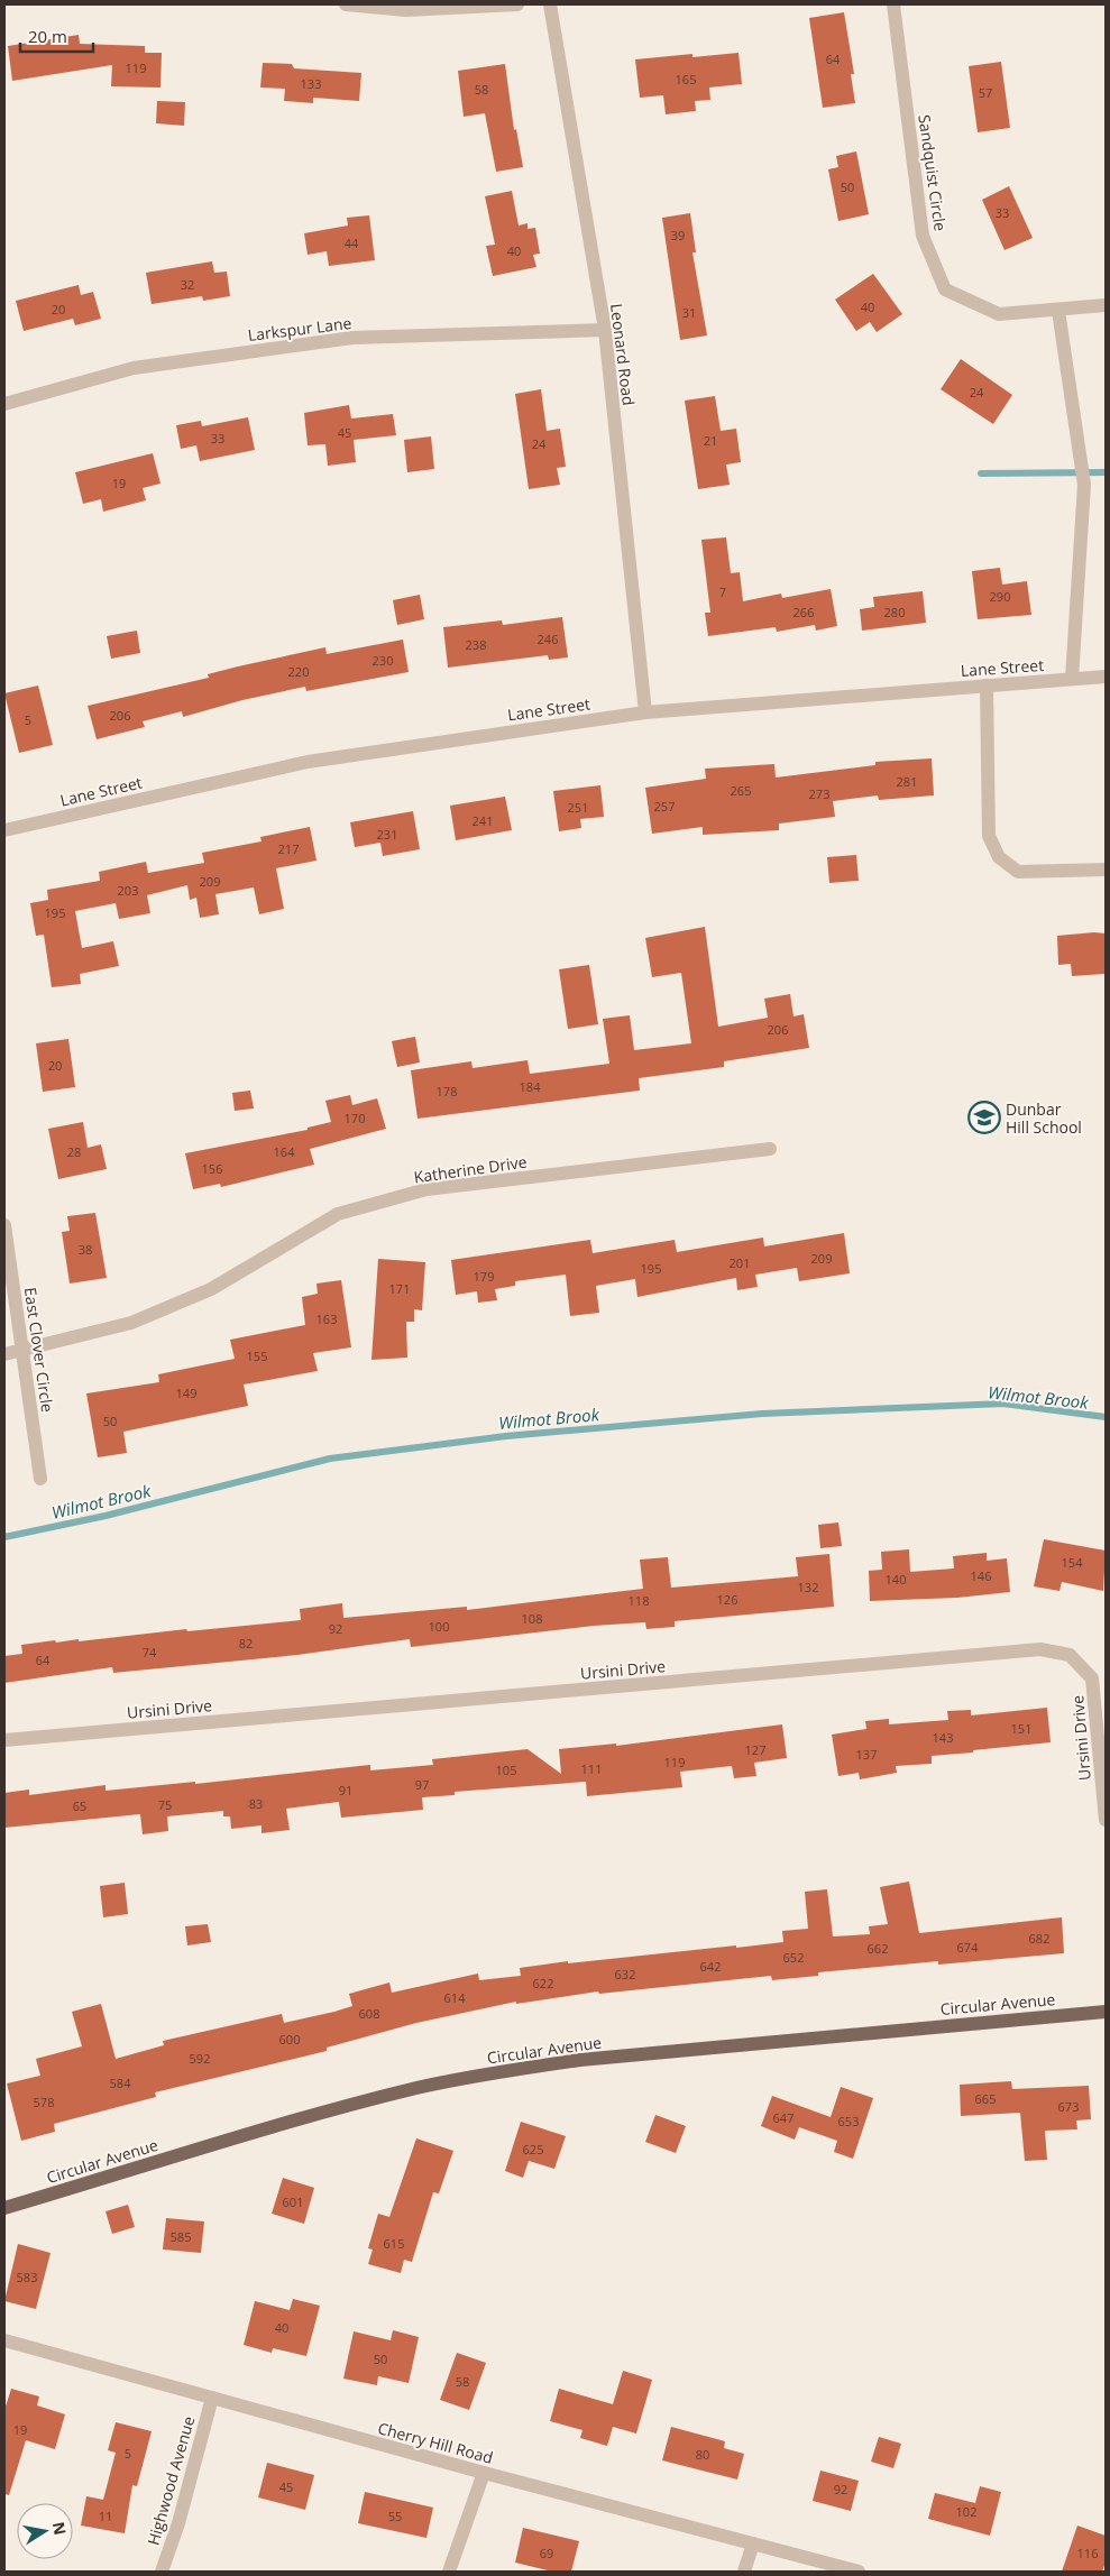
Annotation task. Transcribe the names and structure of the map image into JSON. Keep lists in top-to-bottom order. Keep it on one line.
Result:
{"streets":{"main road":["Circular Avenue"],"street":["Sandquist Circle","Larkspur Lane","Leonard Road","Lane Street","Katherine Drive","East Clover Circle","Ursini Drive","Cherry Hill Road","Highwood Avenue"]},"crossings":[["Larkspur Lane","Leonard Road"],["Leonard Road","Lane Street"],["Katherine Drive","East Clover Circle"],["Cherry Hill Road","Highwood Avenue"]],"water":["Wilmot Brook"],"places":{"school or university":["Dunbar Hill School"]},"house_numbers":["64","119","165","133","58","57","50","33","39","44","40","32","40","20","31","24","45","33","21","24","19","7","290","266","280","246","238","230","220","206","5","281","265","273","257","251","241","231","217","209","203","195","206","20","184","178","170","28","164","156","38","209","201","195","179","171","163","155","149","50","154","146","140","132","126","118","108","100","92","82","74","64","151","143","127","137","119","111","105","97","91","83","75","65","682","674","662","652","642","632","622","614","608","600","592","584","665","578","673","647","653","625","601","585","615","583","40","50","58","19","5","80","45","92","102","11","55","69","116"],"scale_bar":"20 m","north":"right"}
